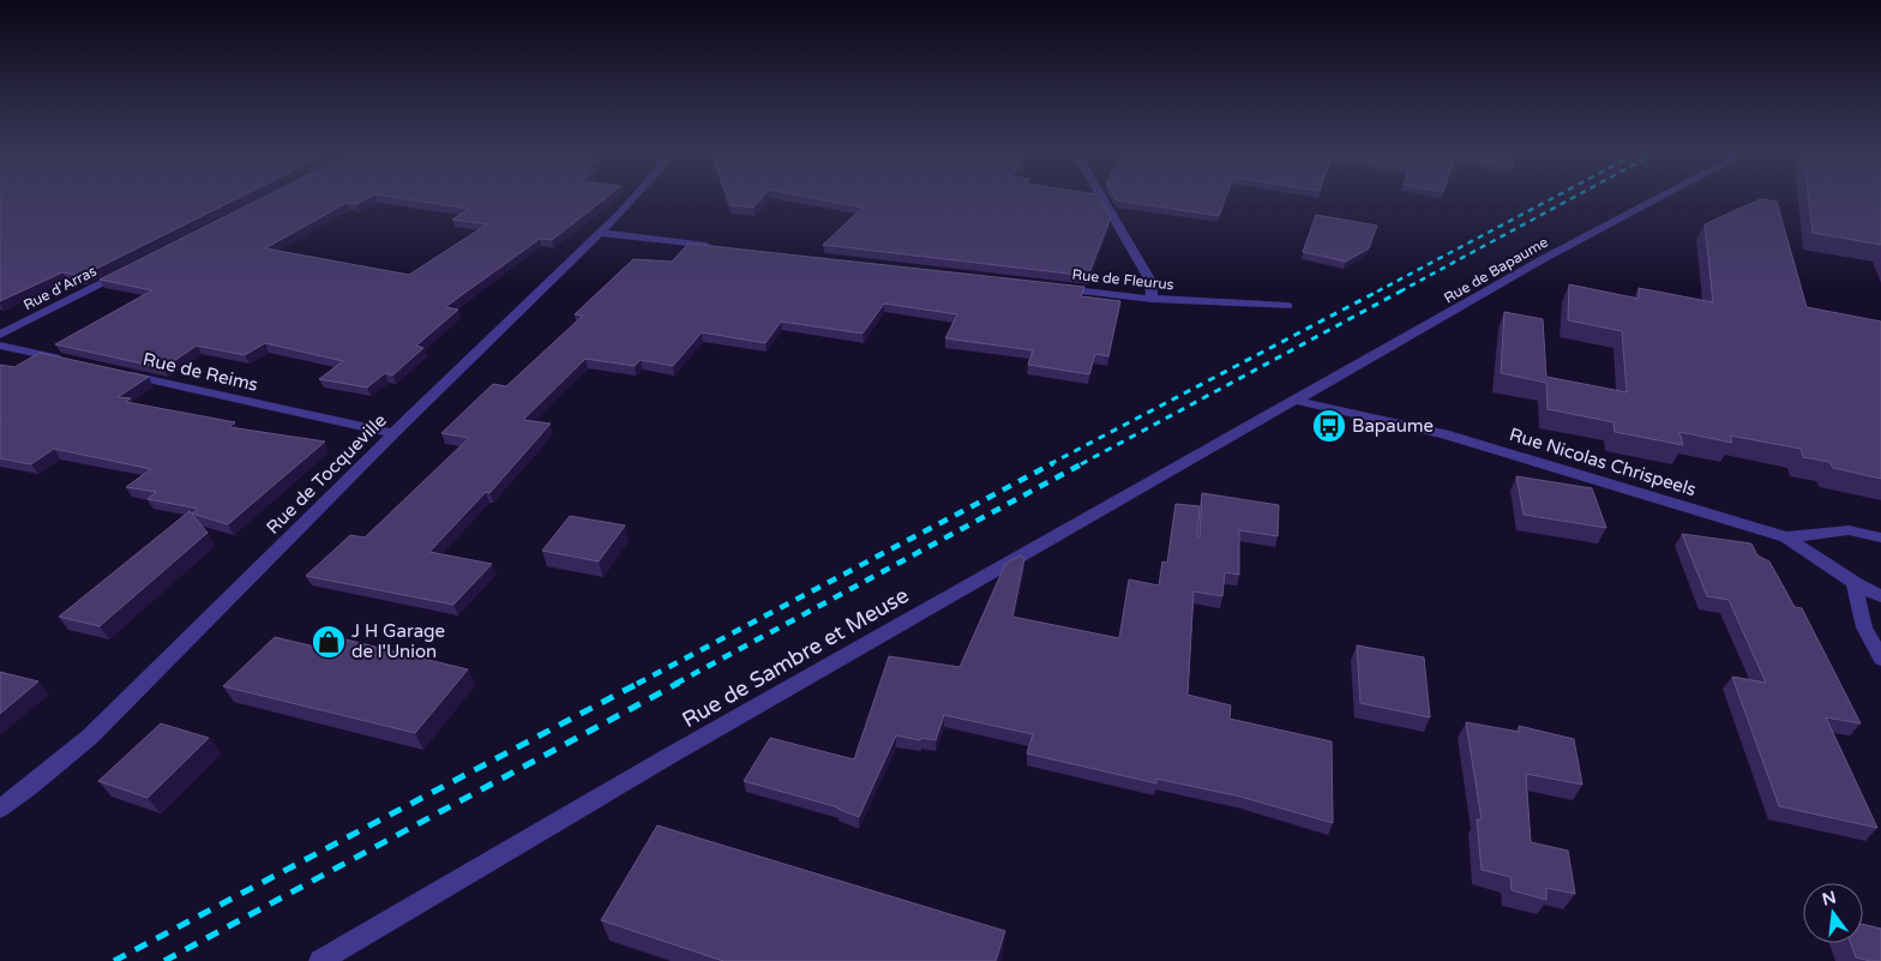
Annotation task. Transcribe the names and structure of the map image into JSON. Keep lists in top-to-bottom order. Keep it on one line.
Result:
{"streets":{"street":["Rue de Bapaume","Rue de Fleurus","Rue d'Arras","Rue de Reims","Rue Nicolas Chrispeels","Rue de Tocqueville","Rue de Sambre et Meuse"]},"crossings":[["Rue de Bapaume","Rue Nicolas Chrispeels"],["Rue de Bapaume","Rue de Sambre et Meuse"],["Rue de Reims","Rue de Tocqueville"],["Rue Nicolas Chrispeels","Rue de Sambre et Meuse"]],"places":{"bus stop":["Bapaume"],"shop":["J H Garage de l'Union"]},"north":"top"}
